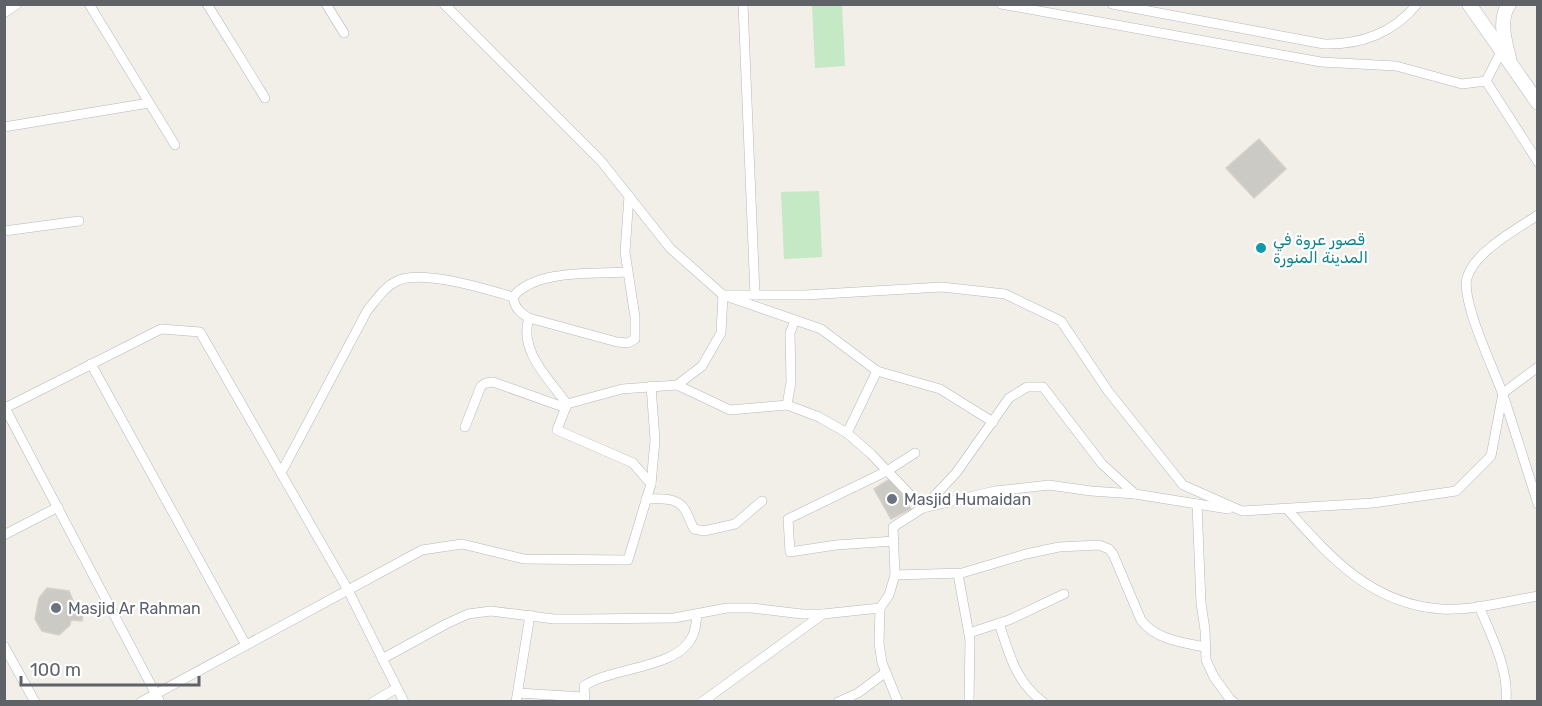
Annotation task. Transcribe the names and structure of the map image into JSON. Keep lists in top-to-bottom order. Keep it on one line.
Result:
{"places":["قصور عروة في المدينة المنورة","Masjid Humaidan","Masjid Ar Rahman"],"scale_bar":"100 m"}
